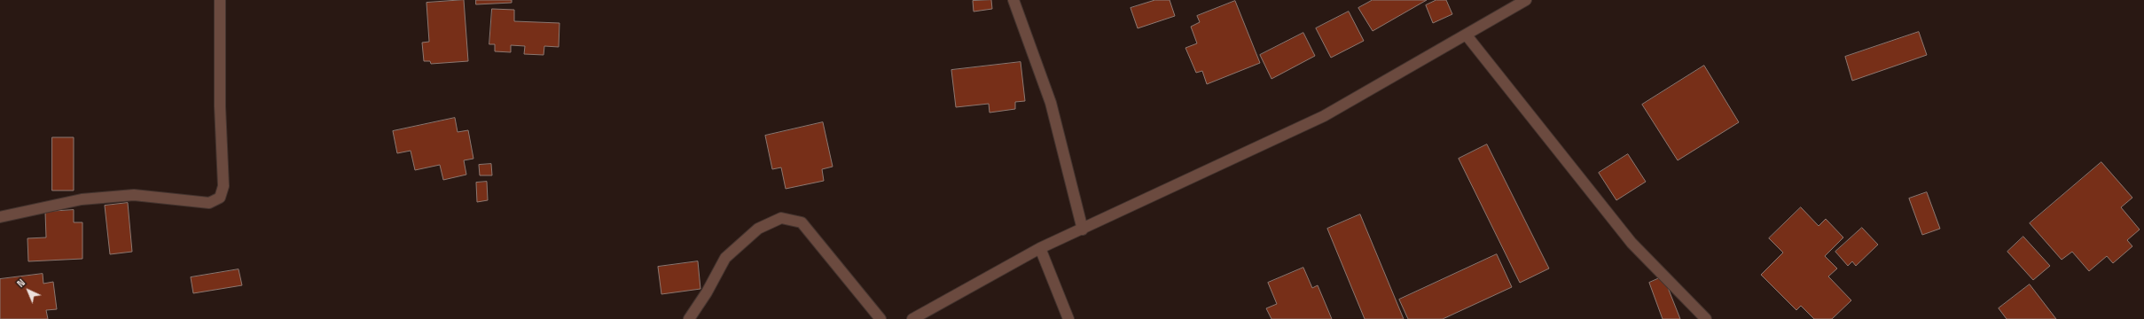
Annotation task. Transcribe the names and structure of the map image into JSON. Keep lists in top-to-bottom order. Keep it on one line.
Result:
{"north":"top left"}
